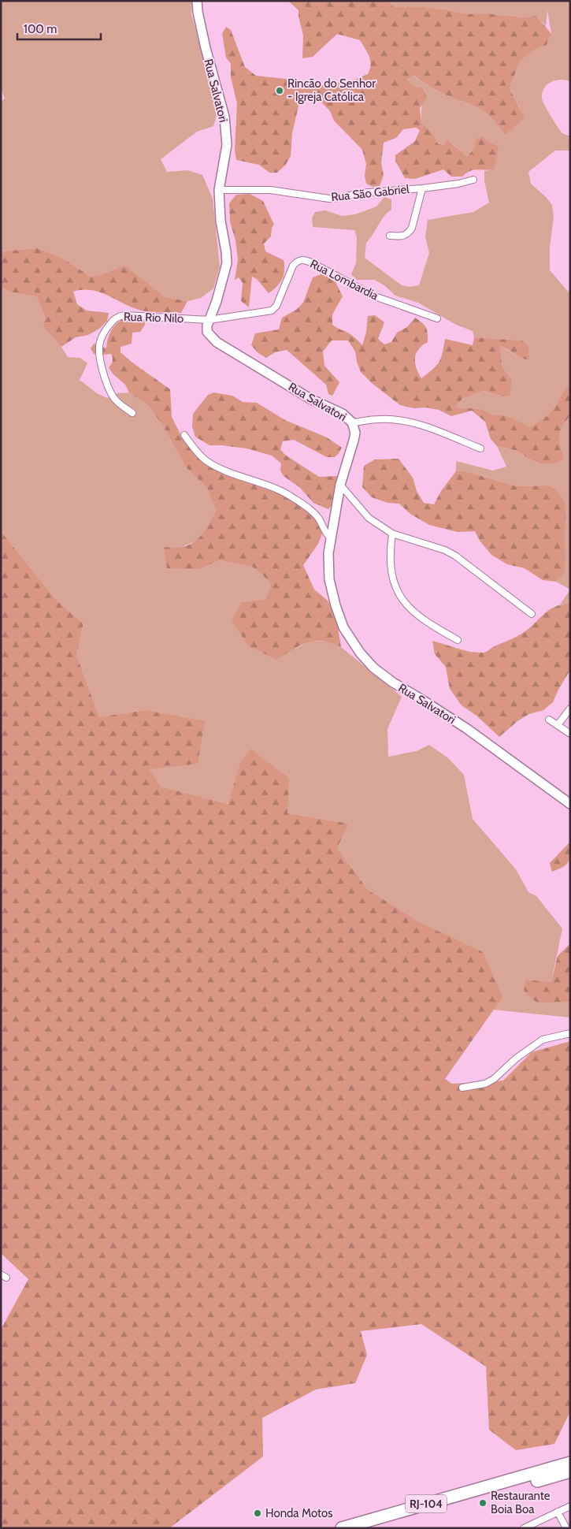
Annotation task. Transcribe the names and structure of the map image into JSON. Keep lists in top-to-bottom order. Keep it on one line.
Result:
{"streets":{"highway":["RJ-104"],"street":["Rua Salvatori","Rua São Gabriel","Rua Lombardia","Rua Rio Nilo"]},"crossings":[["Rua Salvatori","Rua São Gabriel"],["Rua Salvatori","Rua Lombardia"],["Rua Salvatori","Rua Rio Nilo"],["Rua Lombardia","Rua Rio Nilo"]],"places":["Rincão do Senhor - Igreja Católica","Restaurante Boia Boa","Honda Motos"],"scale_bar":"100 m"}
